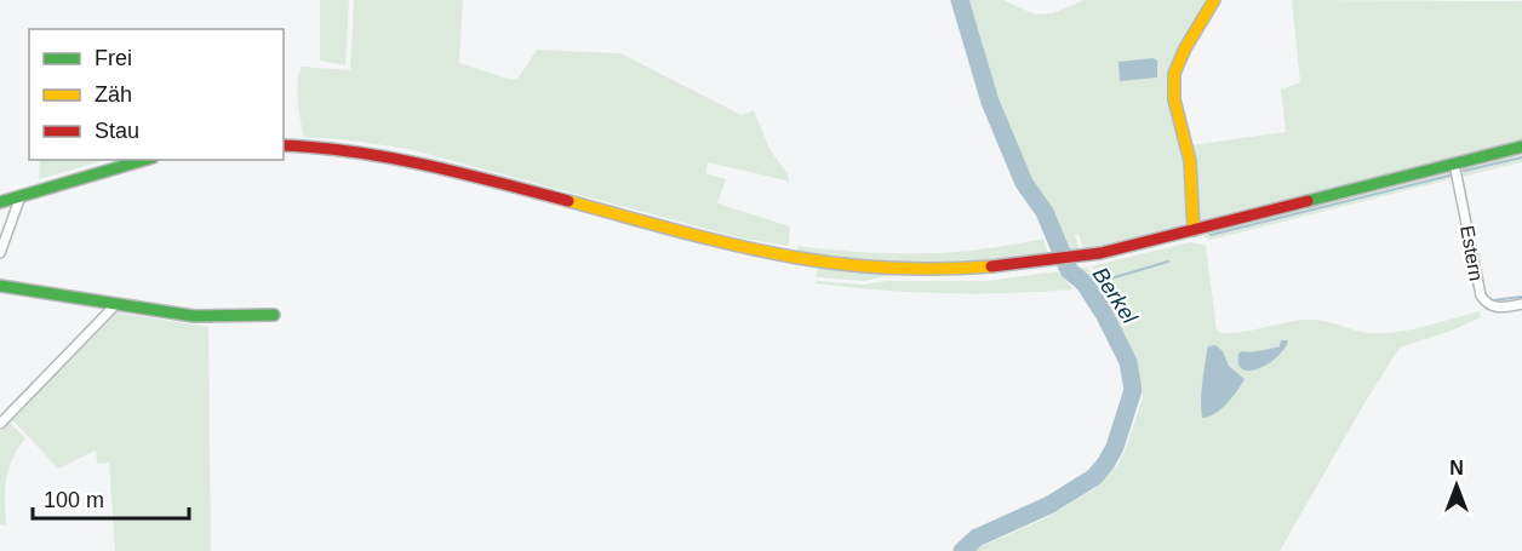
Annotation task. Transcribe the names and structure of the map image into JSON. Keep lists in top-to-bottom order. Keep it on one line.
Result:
{"streets":{"street":["Estern"]},"water":["Berkel"],"legend":["Frei","Zäh","Stau"],"scale_bar":"100 m","north":"top"}
